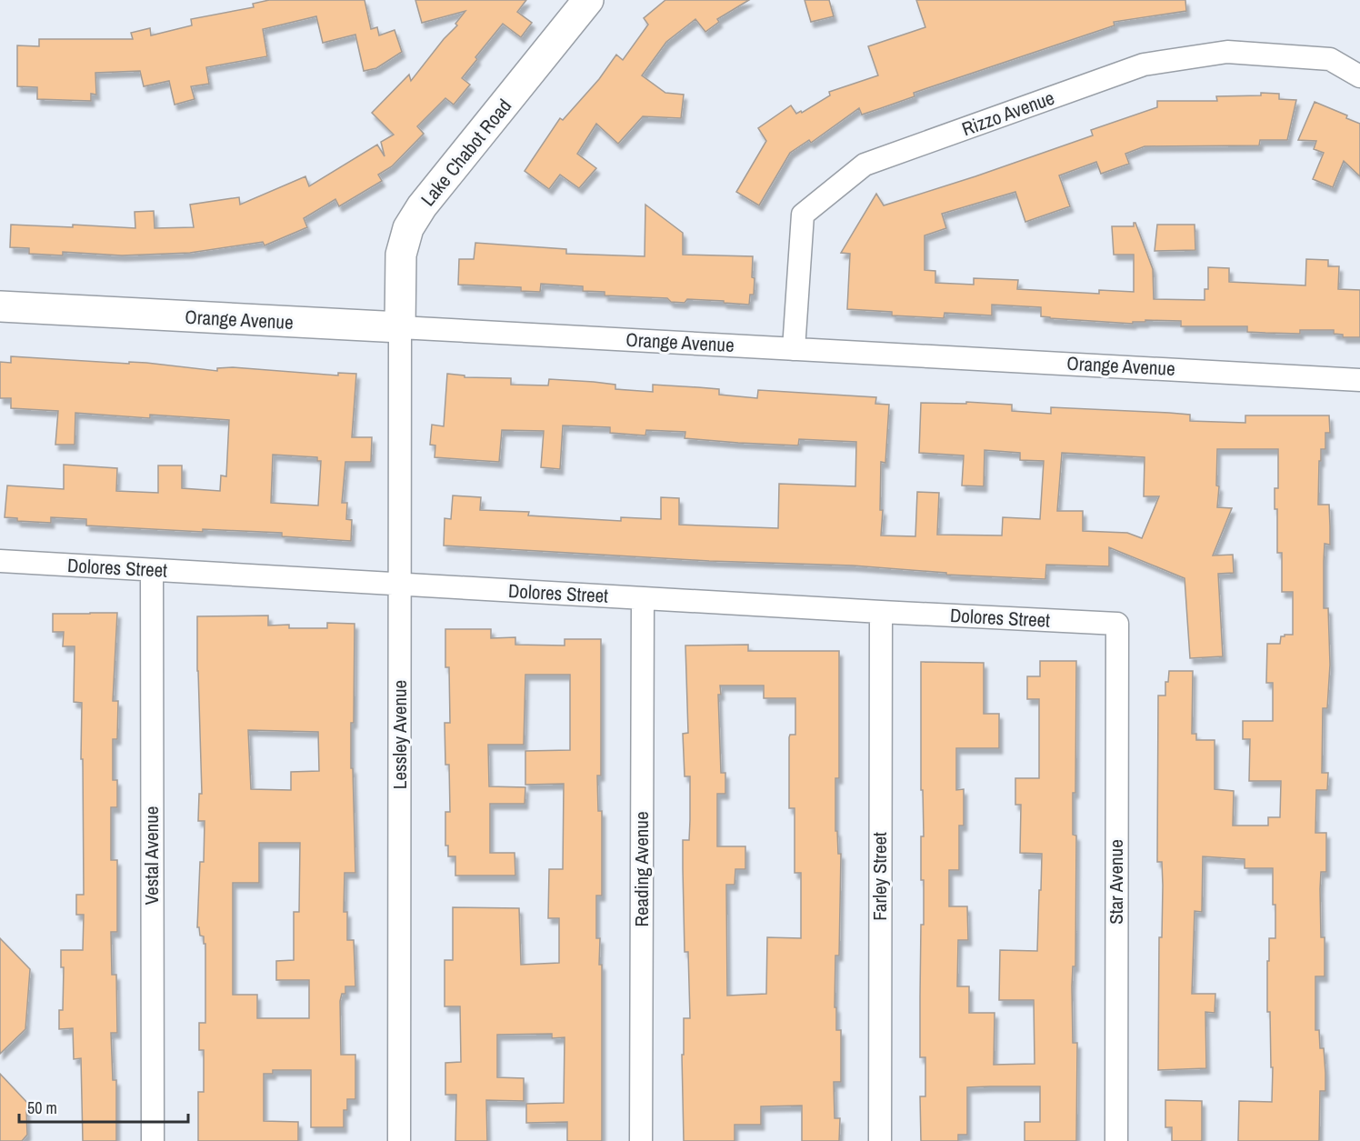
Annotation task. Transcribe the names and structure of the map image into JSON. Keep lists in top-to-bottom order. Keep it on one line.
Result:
{"streets":{"street":["Rizzo Avenue","Lake Chabot Road","Orange Avenue","Dolores Street","Lessley Avenue","Vestal Avenue","Reading Avenue","Farley Street","Star Avenue"]},"crossings":[["Rizzo Avenue","Orange Avenue"],["Lake Chabot Road","Orange Avenue"],["Lake Chabot Road","Lessley Avenue"],["Orange Avenue","Lessley Avenue"],["Dolores Street","Lessley Avenue"],["Dolores Street","Vestal Avenue"],["Dolores Street","Reading Avenue"],["Dolores Street","Farley Street"],["Dolores Street","Star Avenue"]],"scale_bar":"50 m"}
